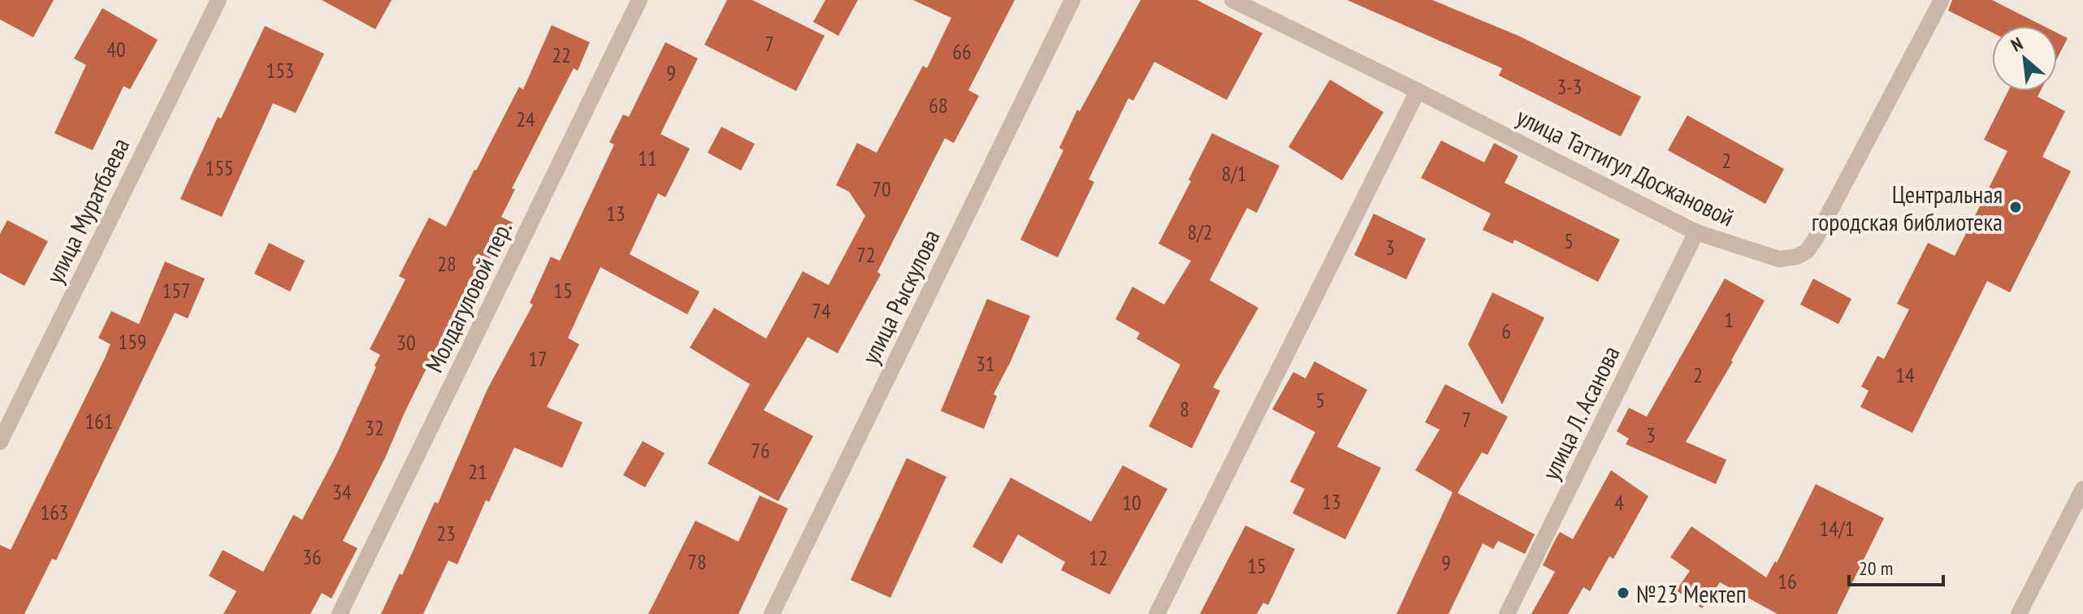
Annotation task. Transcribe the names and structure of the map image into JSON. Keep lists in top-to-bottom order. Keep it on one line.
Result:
{"streets":{"street":["улица Таттигул Досжановой","улица Муратбаева","Молдагуловой пер.","улица Рыскулова","улица Л. Асанова"]},"crossings":[["улица Таттигул Досжановой","улица Л. Асанова"]],"places":["Центральная городская библиотека","№23 Мектеп"],"house_numbers":["7","40","66","22","153","9","3-3","68","24","11","2","155","8/1","70","13","8/2","5","3","72","28","157","15","74","1","6","159","30","17","31","2","14","5","8","7","161","32","3","76","21","34","13","10","4","163","14/1","23","36","12","78","9","15","16"],"scale_bar":"20 m","north":"top left"}
